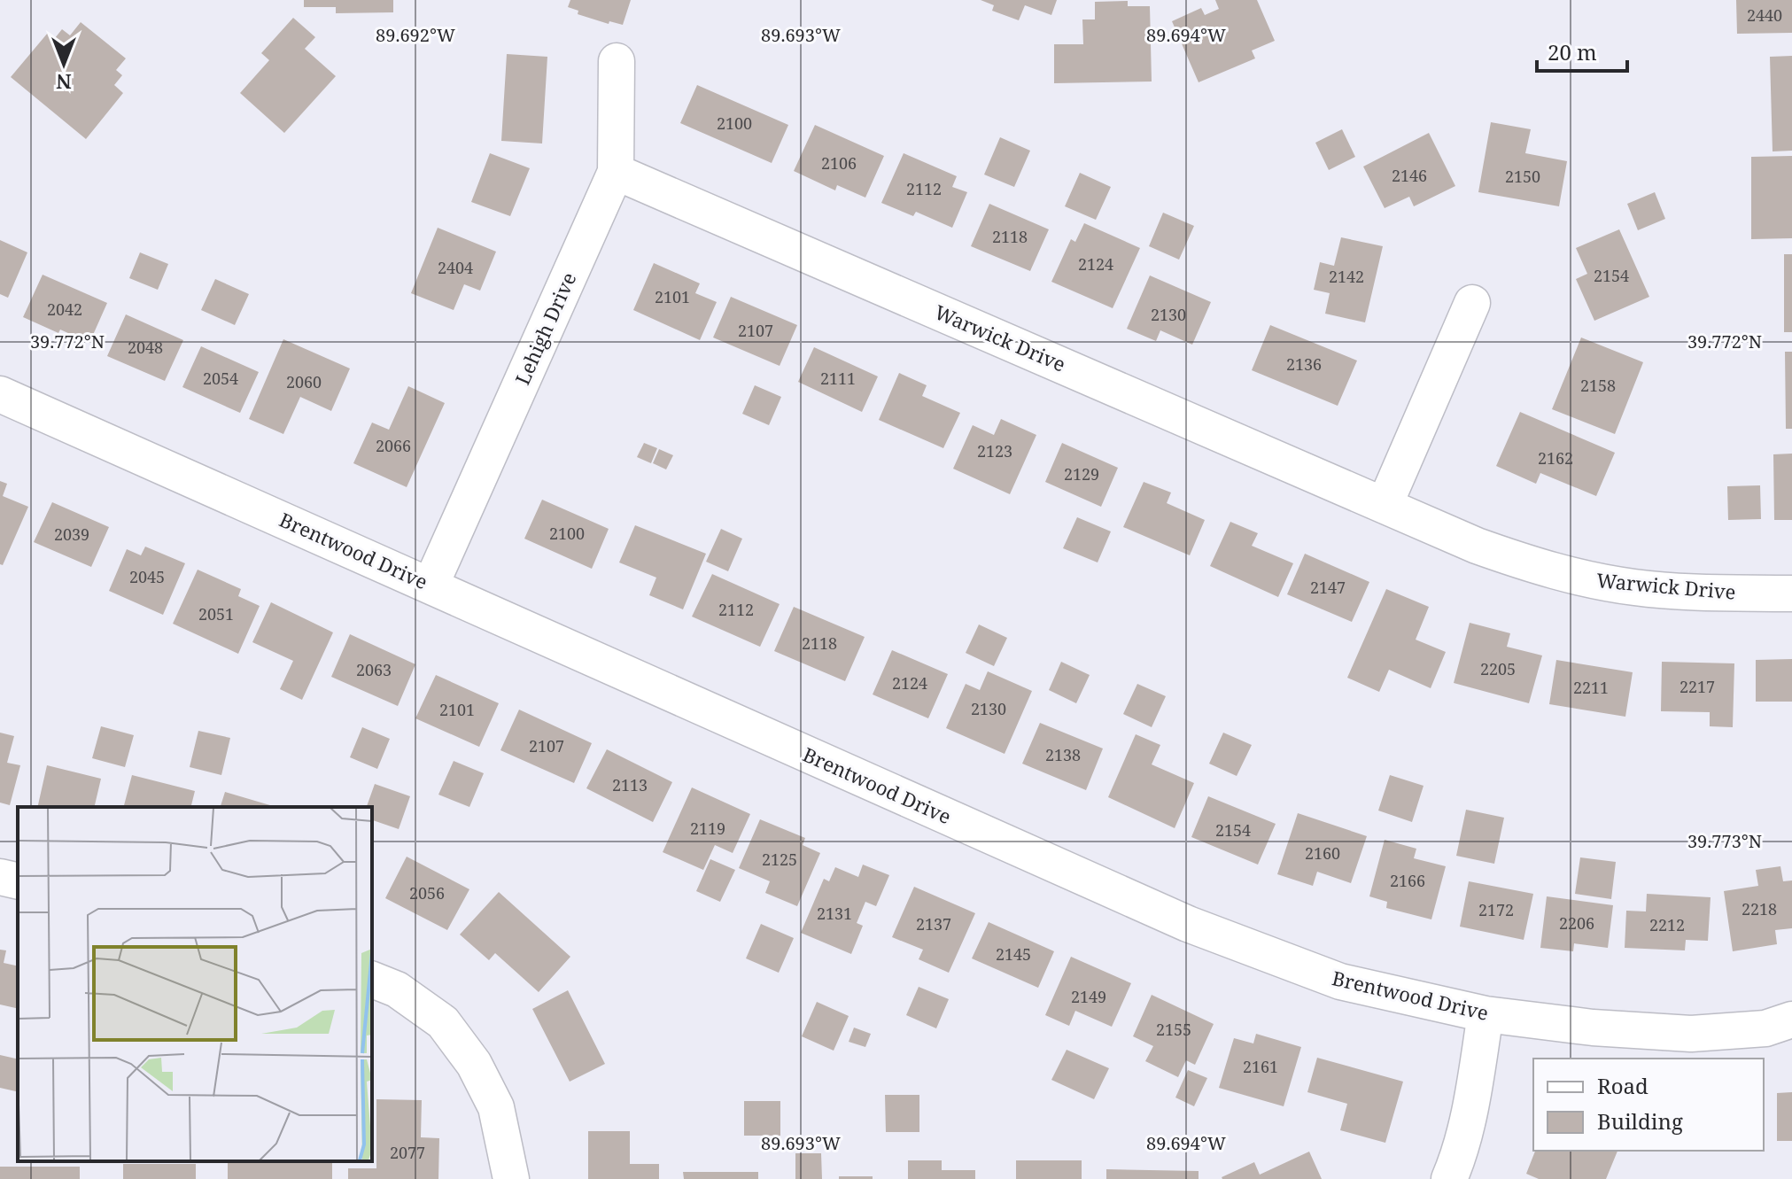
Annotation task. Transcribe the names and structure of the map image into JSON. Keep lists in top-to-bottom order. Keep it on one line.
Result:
{"streets":{"street":["Lehigh Drive","Warwick Drive","Brentwood Drive"]},"crossings":[["Lehigh Drive","Warwick Drive"],["Lehigh Drive","Brentwood Drive"]],"house_numbers":["2440","2100","2106","2146","2150","2112","2118","2124","2404","2154","2142","2101","2042","2130","2107","2048","2136","2054","2111","2060","2158","2066","2123","2162","2129","2100","2039","2045","2147","2112","2051","2118","2205","2063","2124","2217","2211","2130","2101","2107","2138","2113","2119","2154","2160","2125","2166","2056","2218","2172","2131","2206","2137","2212","2145","2149","2155","2161","2077"],"legend":["Road","Building"],"scale_bar":"20 m","north":"bottom","coordinates":["89.692°W","89.693°W","89.694°W","39.772°N","39.773°N"]}
